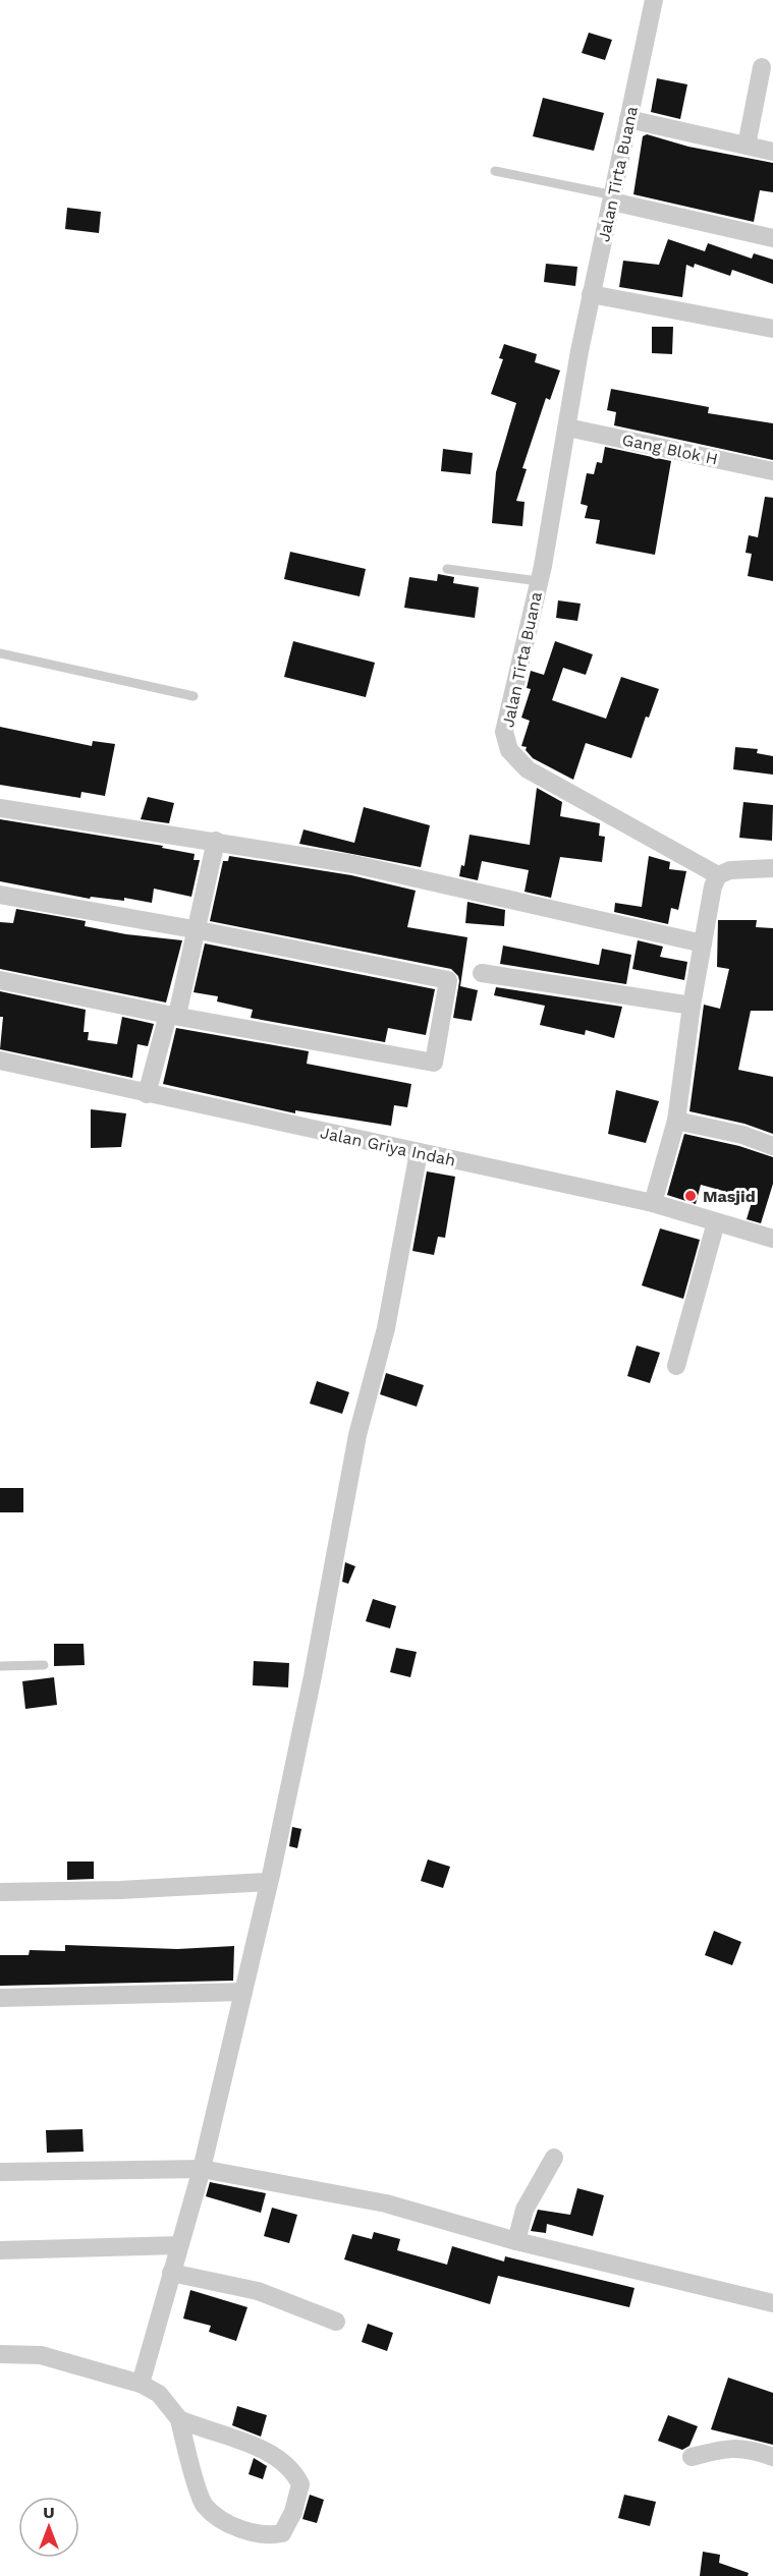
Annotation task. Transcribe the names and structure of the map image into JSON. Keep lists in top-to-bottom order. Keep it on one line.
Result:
{"streets":{"street":["Jalan Tirta Buana","Gang Blok H","Jalan Griya Indah"]},"crossings":[["Jalan Tirta Buana","Gang Blok H"]],"places":["Masjid"],"north":"top"}
